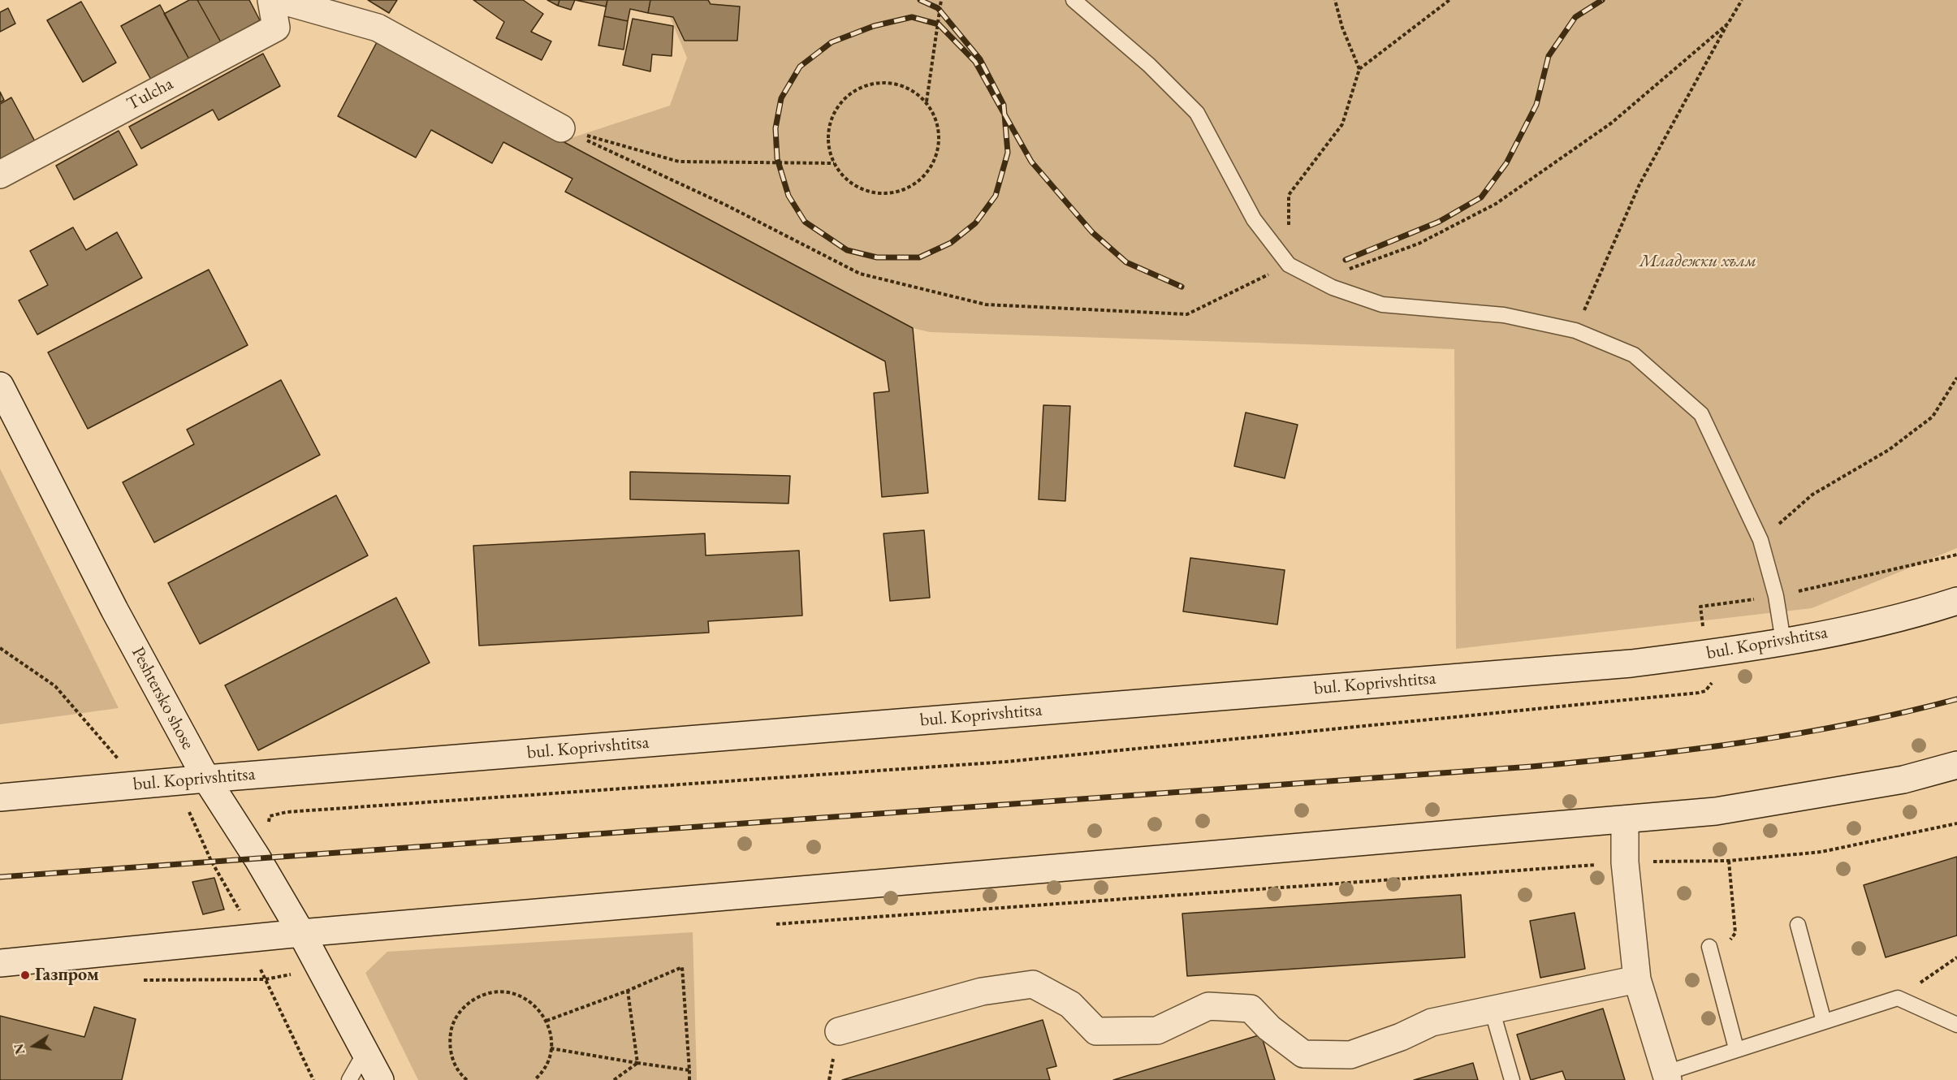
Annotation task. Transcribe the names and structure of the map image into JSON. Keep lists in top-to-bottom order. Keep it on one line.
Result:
{"streets":{"main road":["Tulcha","bul. Koprivshtitsa","Peshtersko shose"]},"crossings":[["bul. Koprivshtitsa","Peshtersko shose"]],"parks":["Младежки хълм"],"places":["Газпром"],"north":"left"}
